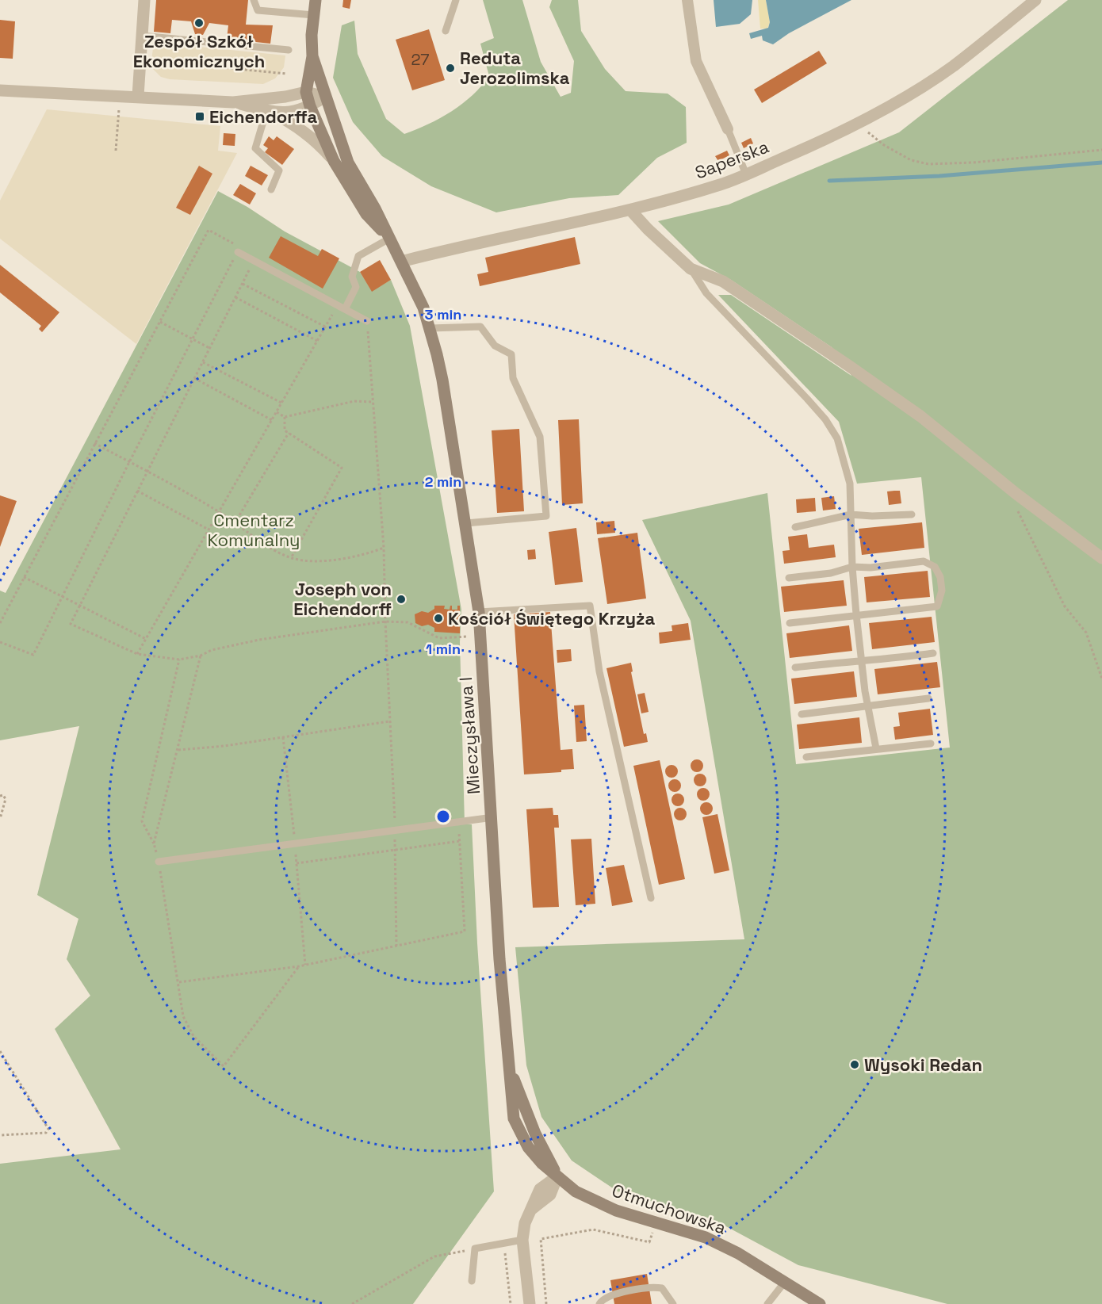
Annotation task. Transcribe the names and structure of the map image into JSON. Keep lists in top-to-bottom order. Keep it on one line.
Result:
{"streets":{"main road":["Mieczysława I","Otmuchowska"],"street":["Saperska"]},"crossings":[["Saperska","Mieczysława I"],["Mieczysława I","Otmuchowska"]],"parks":["Cmentarz Komunalny"],"places":{"other":["Zespół Szkół Ekonomicznych","Reduta Jerozolimska","Joseph von Eichendorff","Kościół Świętego Krzyża","Wysoki Redan"],"transit":["Eichendorffa"]},"house_numbers":["27"],"rings":["3 min","2 min","1 min"]}
